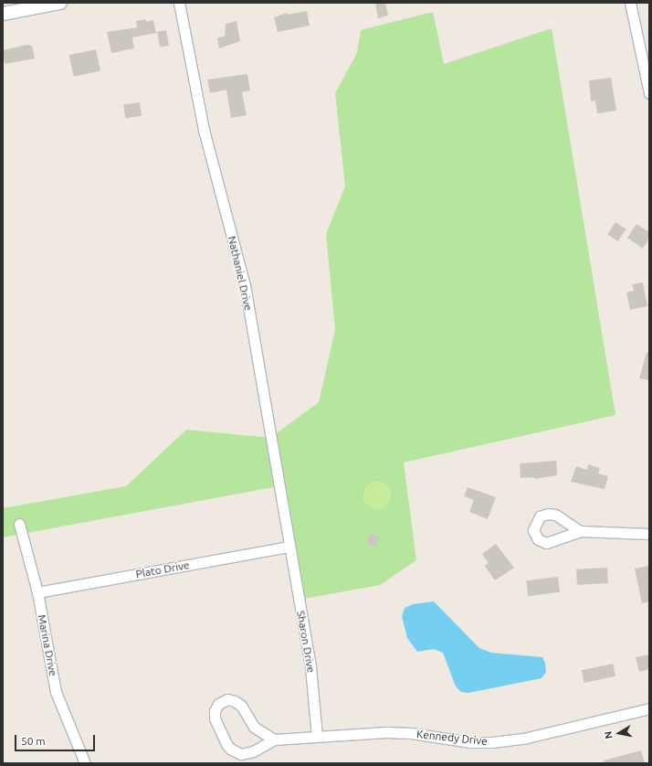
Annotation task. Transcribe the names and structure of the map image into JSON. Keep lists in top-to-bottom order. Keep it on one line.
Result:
{"streets":{"street":["Nathaniel Drive","Plato Drive","Sharon Drive","Marina Drive","Kennedy Drive"]},"crossings":[["Nathaniel Drive","Plato Drive"],["Nathaniel Drive","Sharon Drive"],["Plato Drive","Sharon Drive"],["Plato Drive","Marina Drive"],["Sharon Drive","Kennedy Drive"]],"scale_bar":"50 m","north":"left"}
